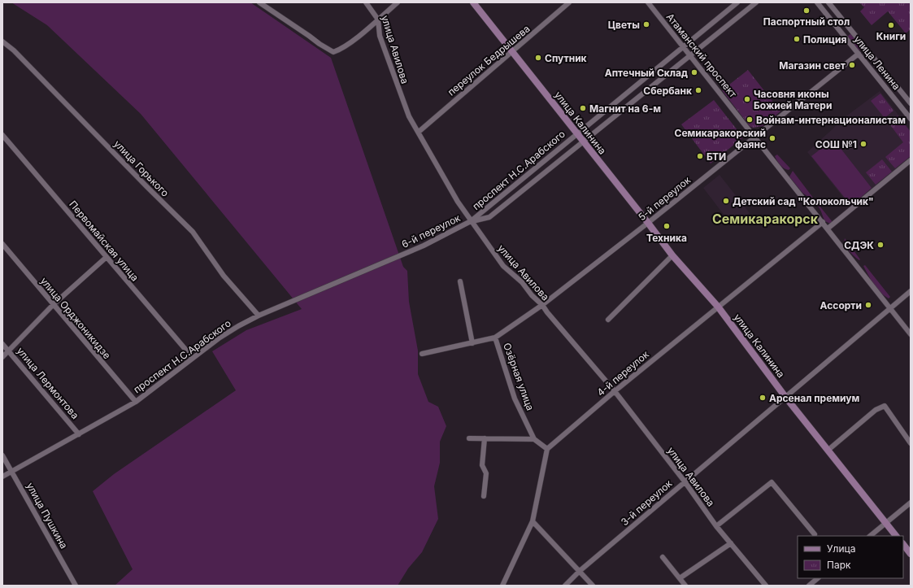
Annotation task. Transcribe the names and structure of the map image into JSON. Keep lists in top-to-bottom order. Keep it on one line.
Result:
{"streets":{"main road":["улица Калинина"],"street":["улица Авилова","Атаманский проспект","переулок Бедрышева","улица Ленина","улица Горького","проспект Н.С.Арабского","5-й переулок","6-й переулок","Первомайская улица","улица Орджоникидзе","4-й переулок","Озёрная улица","улица Лермонтова","3-й переулок","улица Пушкина"]},"crossings":[["улица Авилова","переулок Бедрышева"],["улица Авилова","проспект Н.С.Арабского"],["улица Авилова","5-й переулок"],["улица Авилова","6-й переулок"],["улица Авилова","4-й переулок"],["улица Авилова","3-й переулок"],["Атаманский проспект","проспект Н.С.Арабского"],["Атаманский проспект","5-й переулок"],["Атаманский проспект","4-й переулок"],["Атаманский проспект","3-й переулок"],["переулок Бедрышева","улица Калинина"],["улица Ленина","5-й переулок"],["улица Калинина","проспект Н.С.Арабского"],["улица Калинина","5-й переулок"],["улица Калинина","4-й переулок"],["улица Калинина","3-й переулок"],["улица Горького","проспект Н.С.Арабского"],["проспект Н.С.Арабского","6-й переулок"],["проспект Н.С.Арабского","Первомайская улица"],["проспект Н.С.Арабского","улица Орджоникидзе"],["проспект Н.С.Арабского","улица Лермонтова"],["проспект Н.С.Арабского","улица Пушкина"],["5-й переулок","Озёрная улица"]],"districts":["Семикаракорск"],"places":["Паспортный стол","Цветы","Книги","Полиция","Спутник","Магазин свет","Аптечный Склад","Сбербанк","Часовня иконы Божией Матери","Магнит на 6-м","Войнам-интернационалистам","Семикаракорский фаянс","СОШ №1","БТИ","Детский сад \"Колокольчик\"","Техника","СДЭК","Ассорти","Арсенал премиум"],"legend":["Улица","Парк"]}
